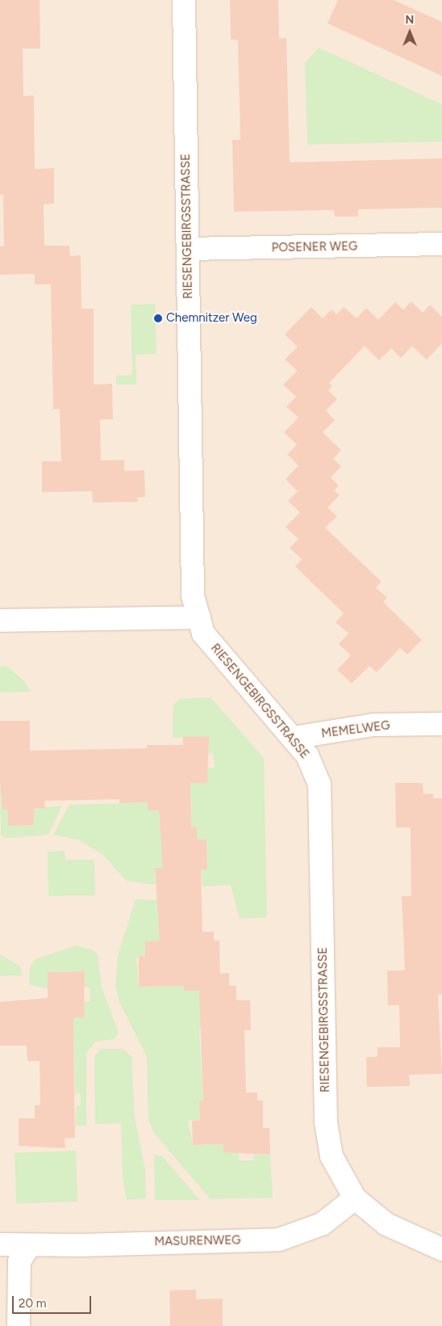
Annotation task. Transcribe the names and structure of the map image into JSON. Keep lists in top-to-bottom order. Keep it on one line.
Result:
{"streets":{"street":["RIESENGEBIRGSSTRASSE","POSENER WEG","MEMELWEG","MASURENWEG"]},"crossings":[["RIESENGEBIRGSSTRASSE","POSENER WEG"],["RIESENGEBIRGSSTRASSE","MEMELWEG"],["RIESENGEBIRGSSTRASSE","MASURENWEG"]],"places":["Chemnitzer Weg"],"scale_bar":"20 m","north":"top"}
